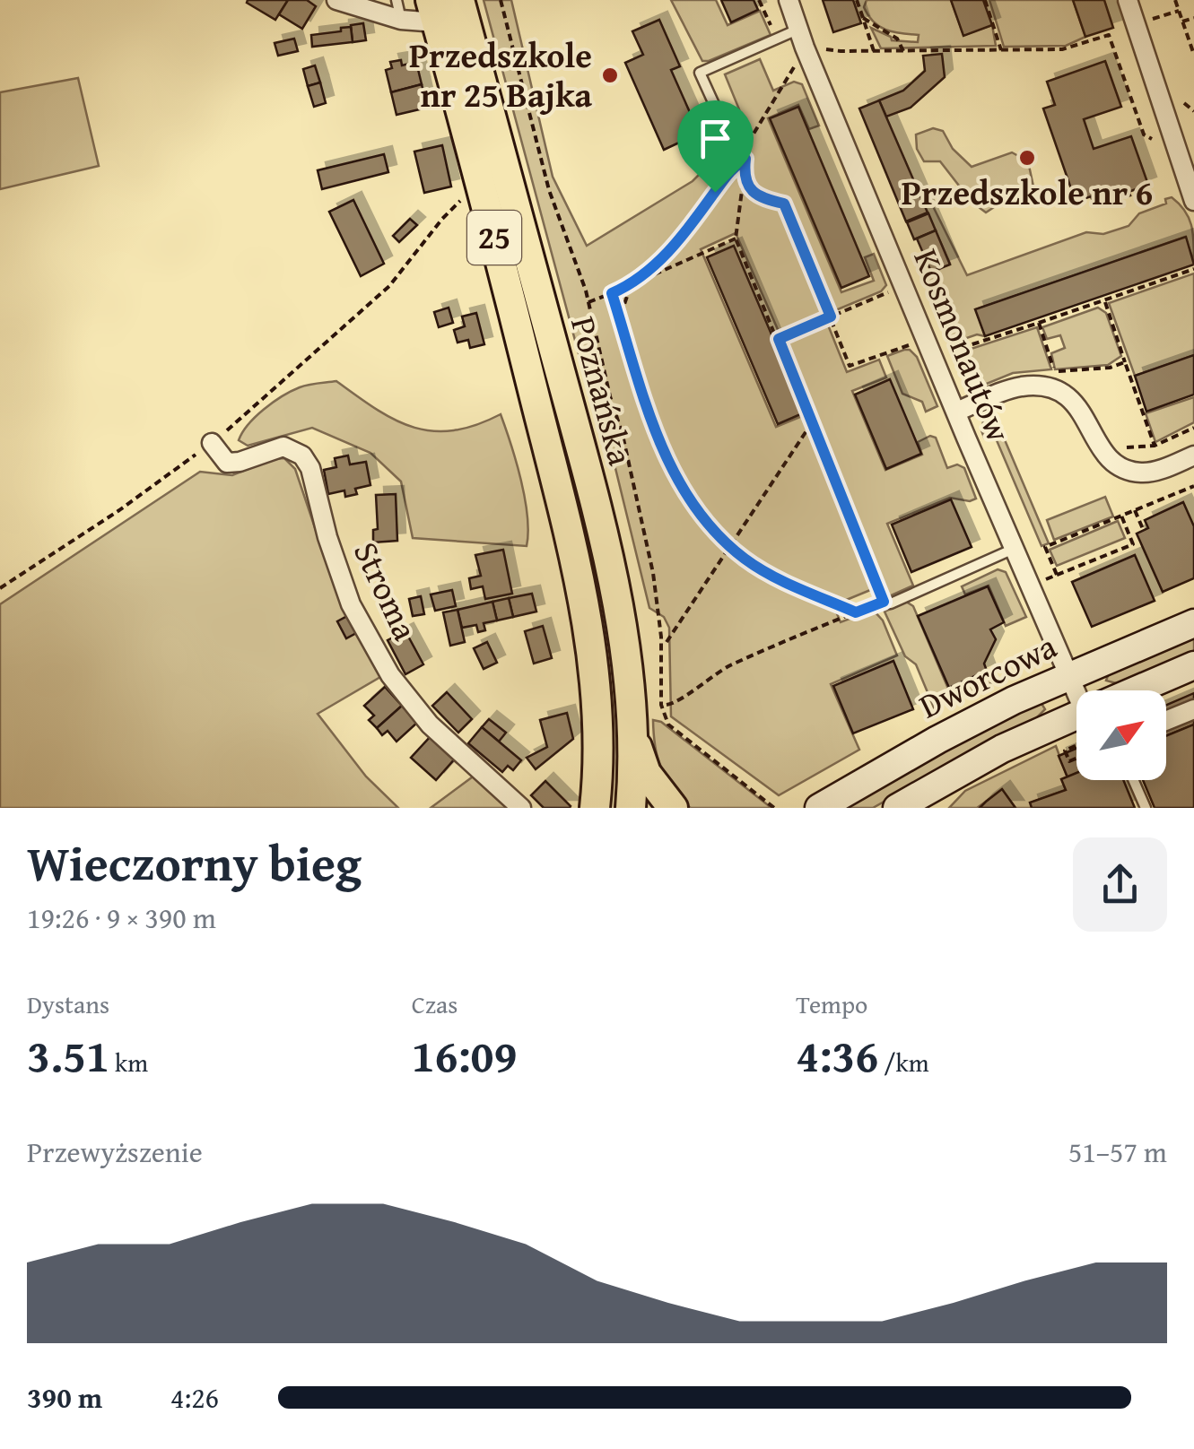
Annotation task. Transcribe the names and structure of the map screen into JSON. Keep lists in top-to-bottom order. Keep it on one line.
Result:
{"streets":{"main road":["25","Poznańska"],"street":["Kosmonautów","Stroma","Dworcowa"]},"crossings":[["Kosmonautów","Dworcowa"]],"places":["Przedszkole nr 25 Bajka","Przedszkole nr 6"],"north":"top right","page":{"heading":["Wieczorny bieg","19:26 · 9 × 390 m"],"stats":[["Dystans","3.51 km"],["Czas","16:09"],["Tempo","4:36 /km"]],"chart":["Przewyższenie","51–57 m"],"list":[{"name":"390 m","note":"4:26"}]}}
